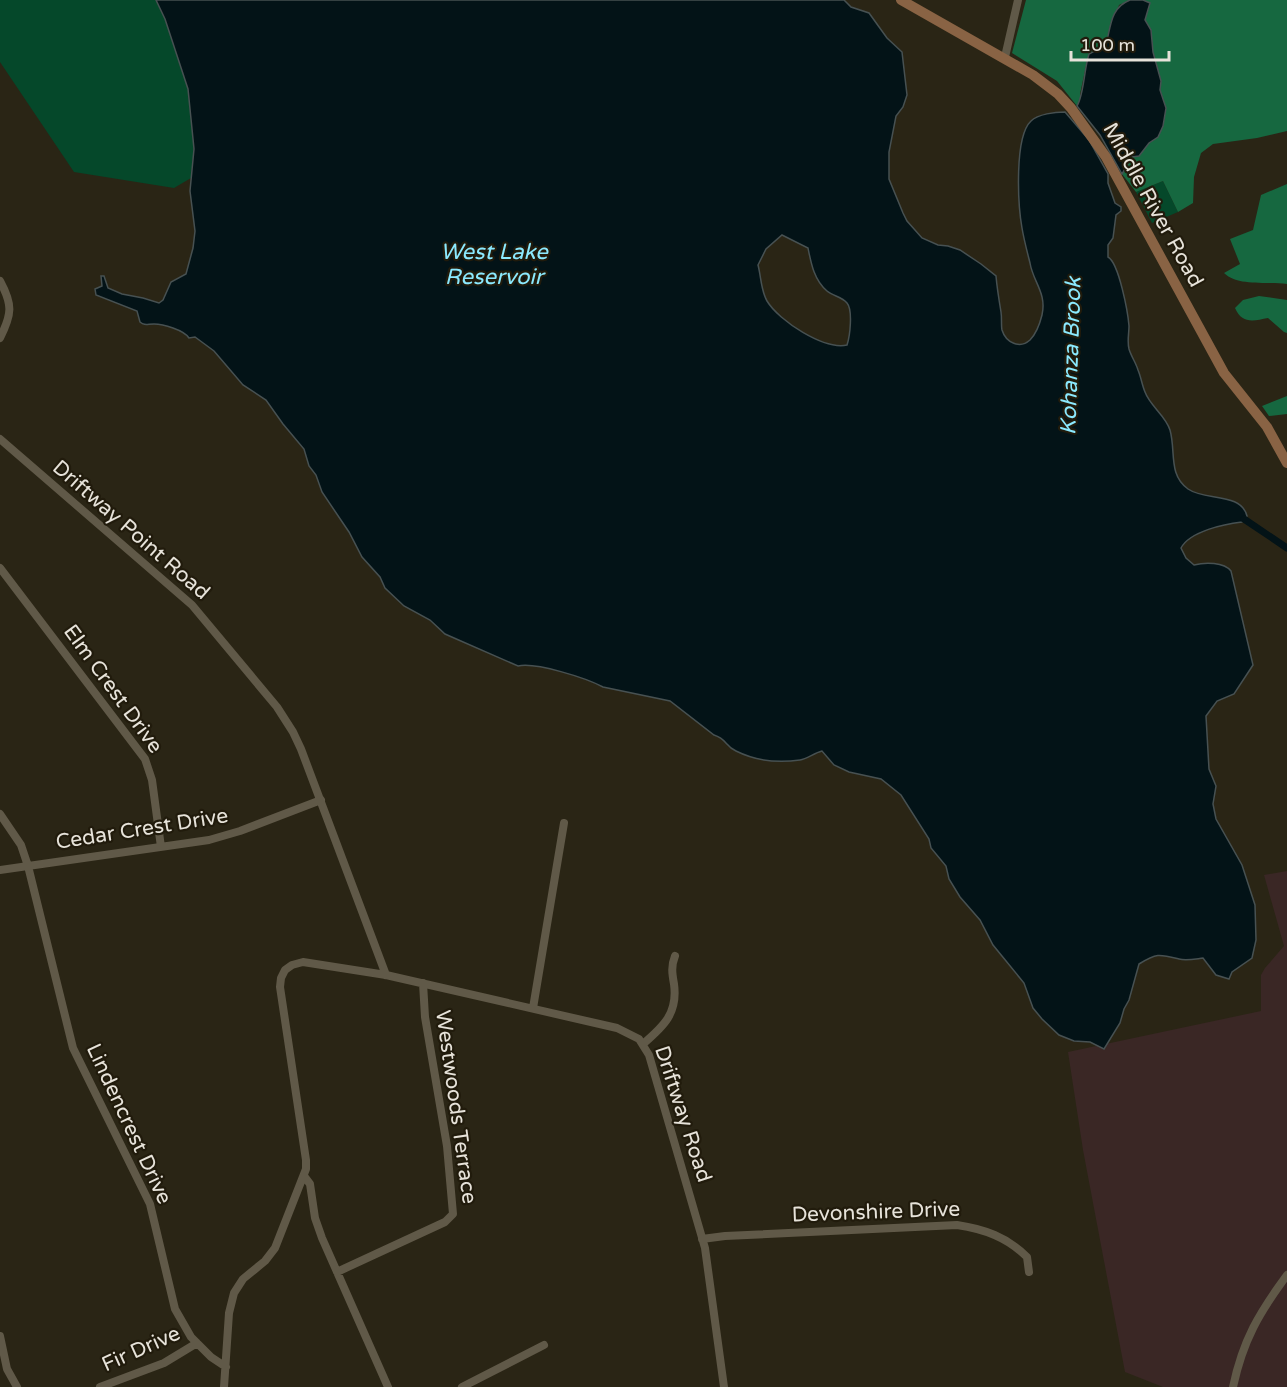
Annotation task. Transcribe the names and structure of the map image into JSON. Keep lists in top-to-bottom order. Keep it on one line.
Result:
{"streets":{"main road":["Middle River Road"],"street":["Driftway Point Road","Elm Crest Drive","Cedar Crest Drive","Westwoods Terrace","Driftway Road","Lindencrest Drive","Devonshire Drive","Fir Drive"]},"crossings":[["Driftway Point Road","Cedar Crest Drive"],["Driftway Point Road","Driftway Road"],["Elm Crest Drive","Cedar Crest Drive"],["Cedar Crest Drive","Lindencrest Drive"],["Westwoods Terrace","Driftway Road"],["Driftway Road","Devonshire Drive"],["Lindencrest Drive","Fir Drive"]],"water":["West Lake Reservoir","Kohanza Brook"],"scale_bar":"100 m"}
